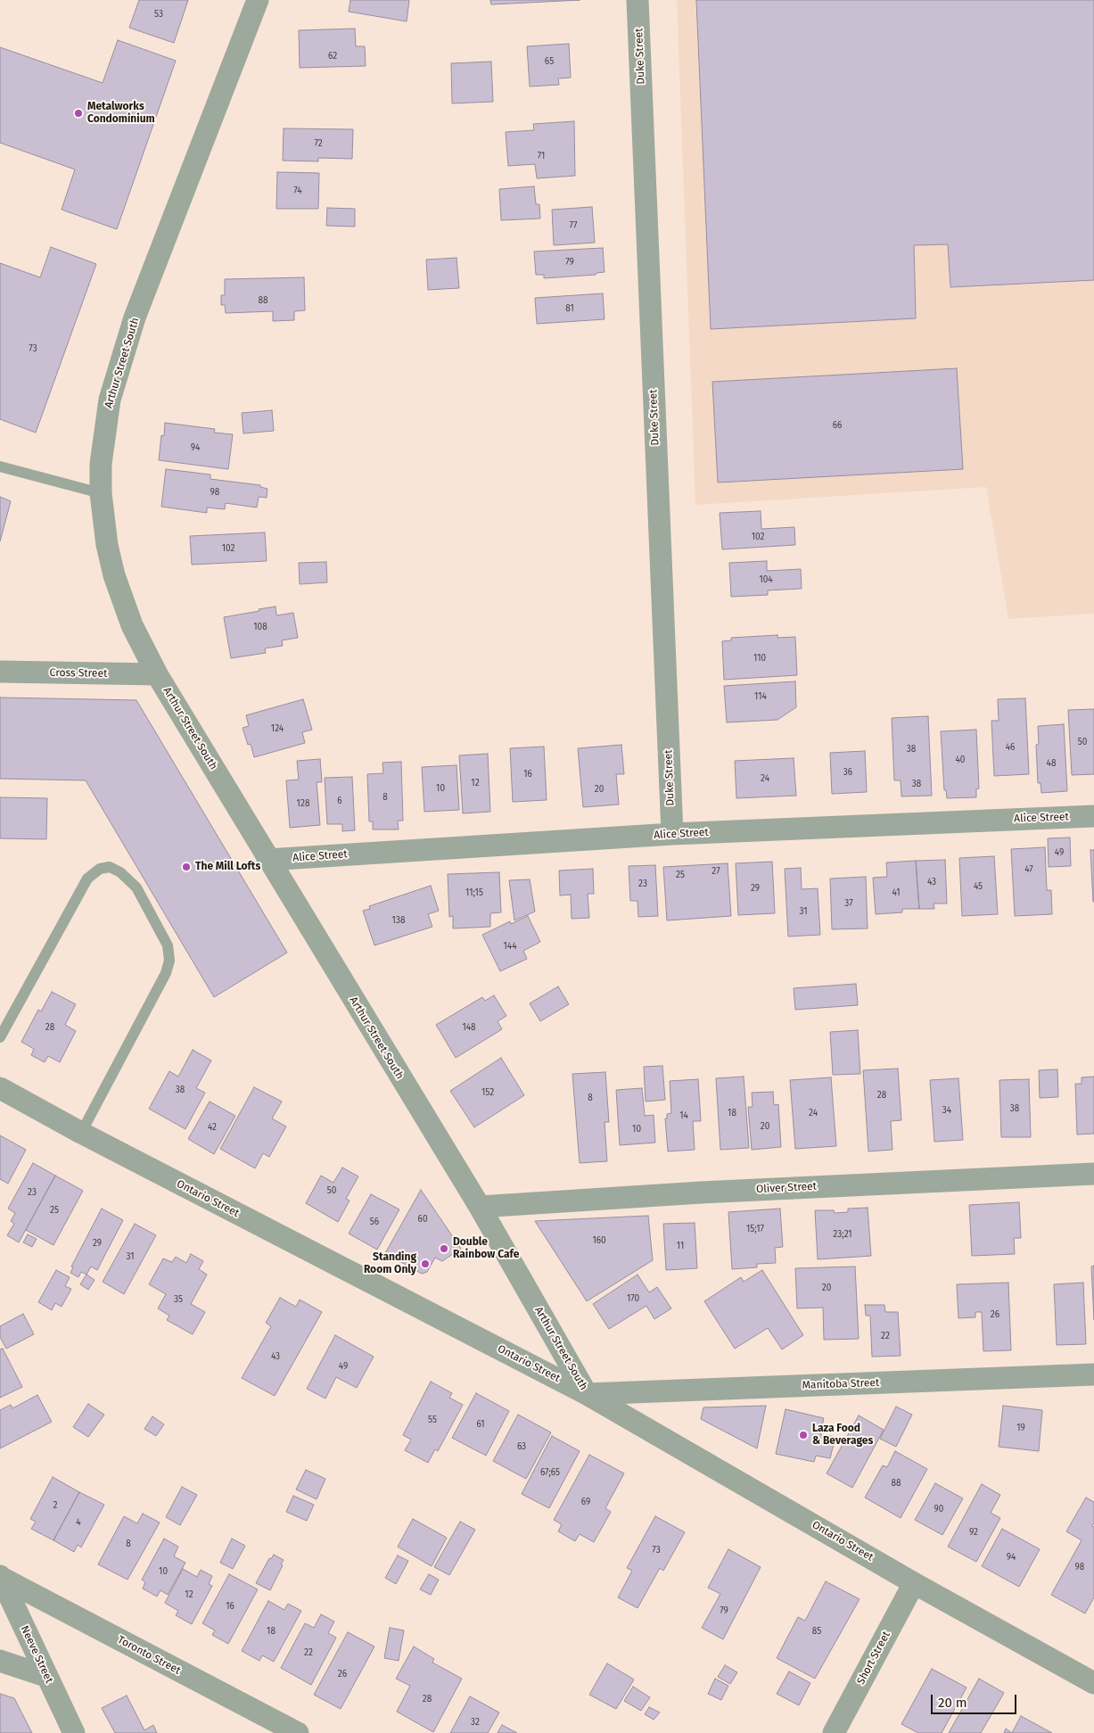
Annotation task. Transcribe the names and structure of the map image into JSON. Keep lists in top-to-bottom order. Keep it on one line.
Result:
{"streets":{"street":["Duke Street","Arthur Street South","Cross Street","Alice Street","Oliver Street","Ontario Street","Manitoba Street","Neeve Street","Toronto Street","Short Street"]},"crossings":[["Duke Street","Alice Street"],["Arthur Street South","Cross Street"],["Arthur Street South","Alice Street"],["Arthur Street South","Oliver Street"],["Arthur Street South","Ontario Street"],["Arthur Street South","Manitoba Street"],["Ontario Street","Manitoba Street"],["Ontario Street","Short Street"],["Neeve Street","Toronto Street"]],"places":["Metalworks Condominium","The Mill Lofts","Double Rainbow Cafe","Standing Room Only","Laza Food & Beverages"],"house_numbers":["53","62","65","72","71","74","77","79","88","81","73","66","94","98","102","102","104","108","110","114","124","50","46","38","40","48","36","16","24","12","38","10","20","8","6","128","49","47","27","25","43","23","45","29","11;15","41","37","31","138","144","28","148","38","152","28","8","38","34","18","24","14","20","42","10","50","23","25","60","56","15;17","23;21","160","29","11","31","20","170","35","26","22","43","49","55","61","19","63","67;65","88","69","2","90","4","92","8","73","94","98","10","12","16","79","18","85","22","26","28","32"],"scale_bar":"20 m"}
